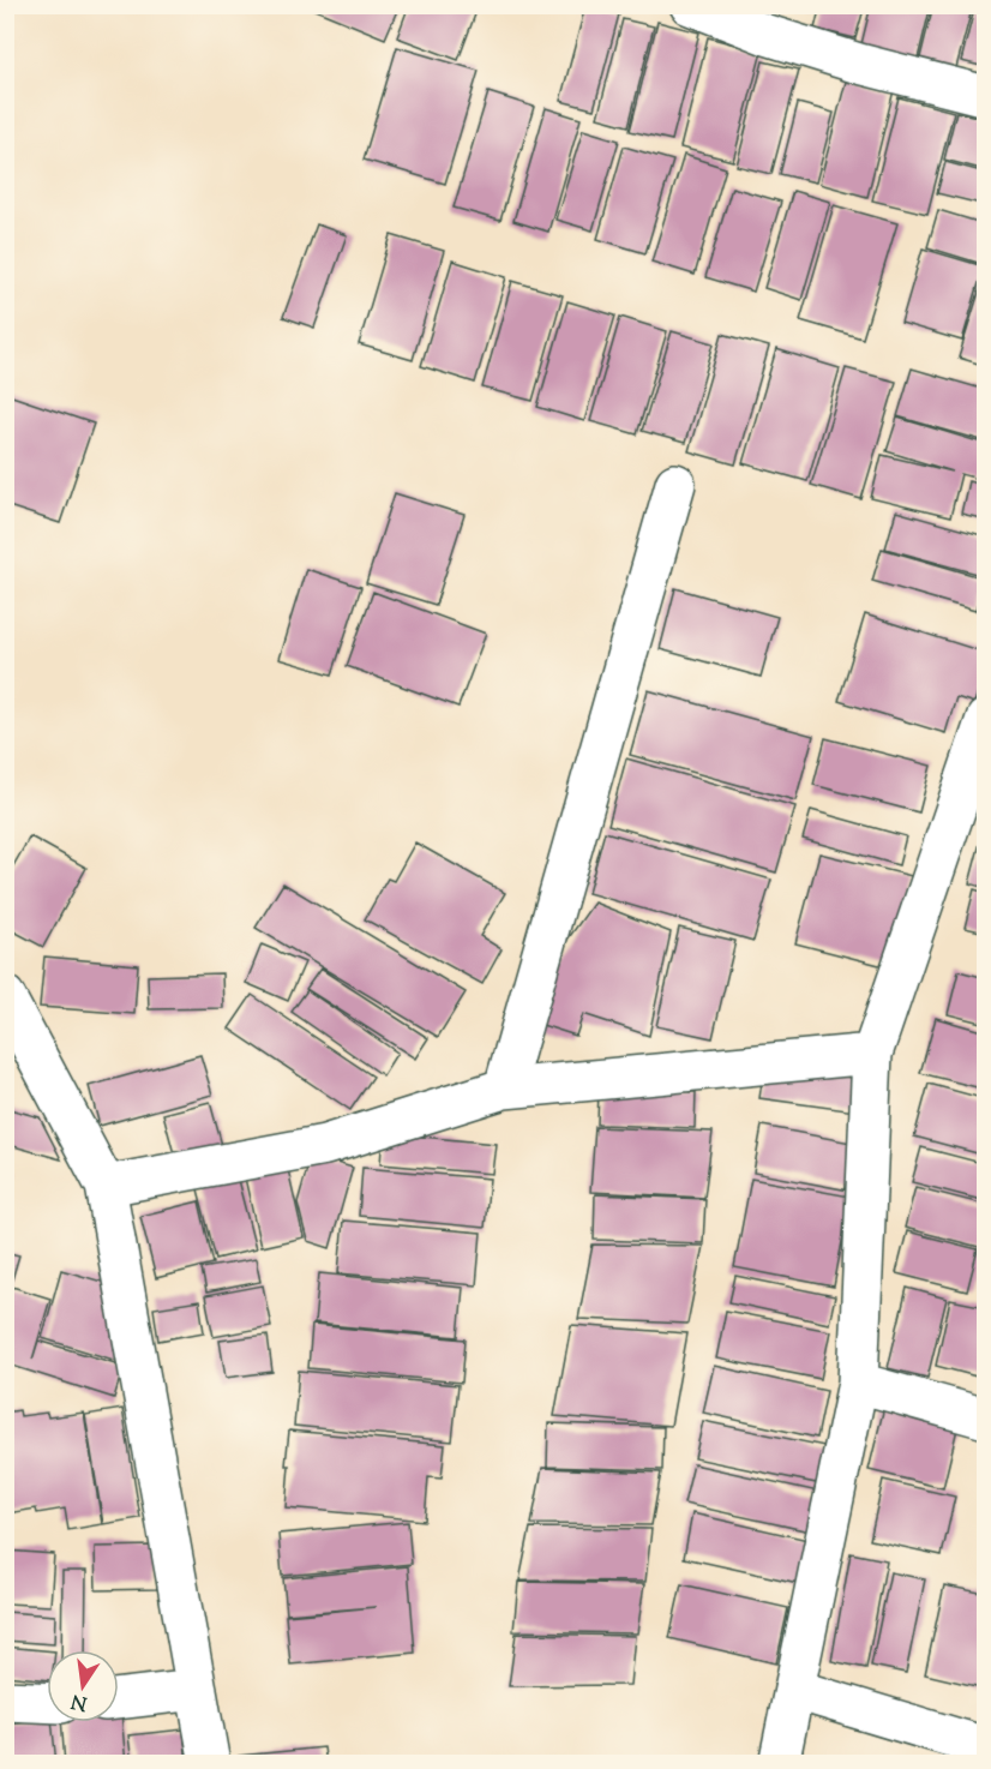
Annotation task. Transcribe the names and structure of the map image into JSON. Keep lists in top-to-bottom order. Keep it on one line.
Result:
{"north":"bottom"}
